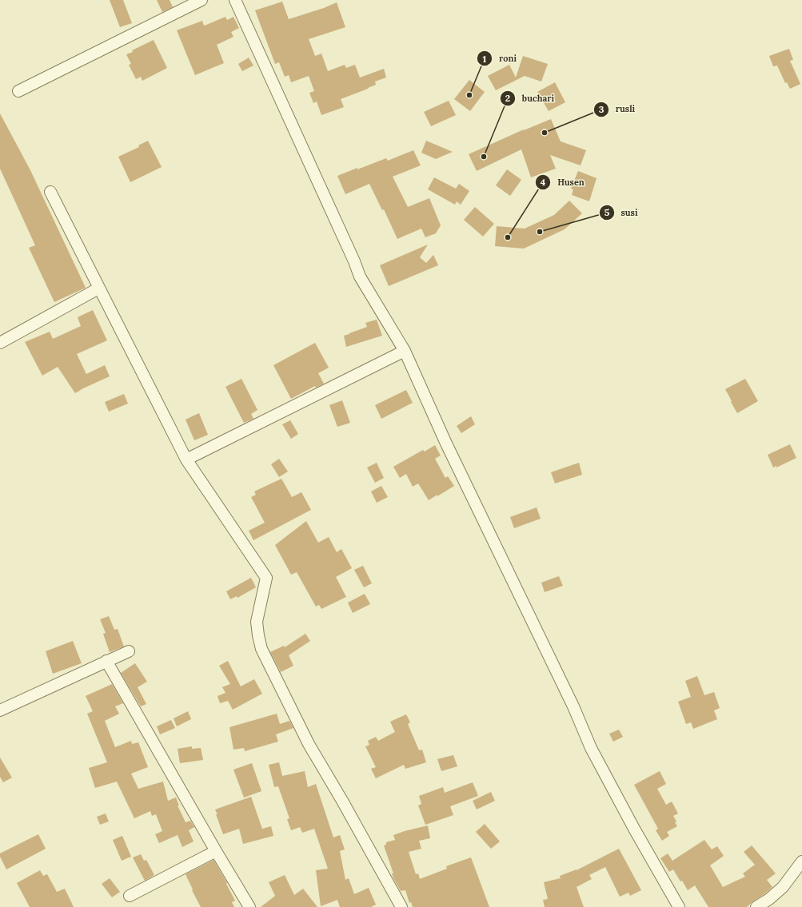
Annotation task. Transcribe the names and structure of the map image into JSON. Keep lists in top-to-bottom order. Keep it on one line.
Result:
{"places":["roni","rusli","buchari","susi","Husen"]}
